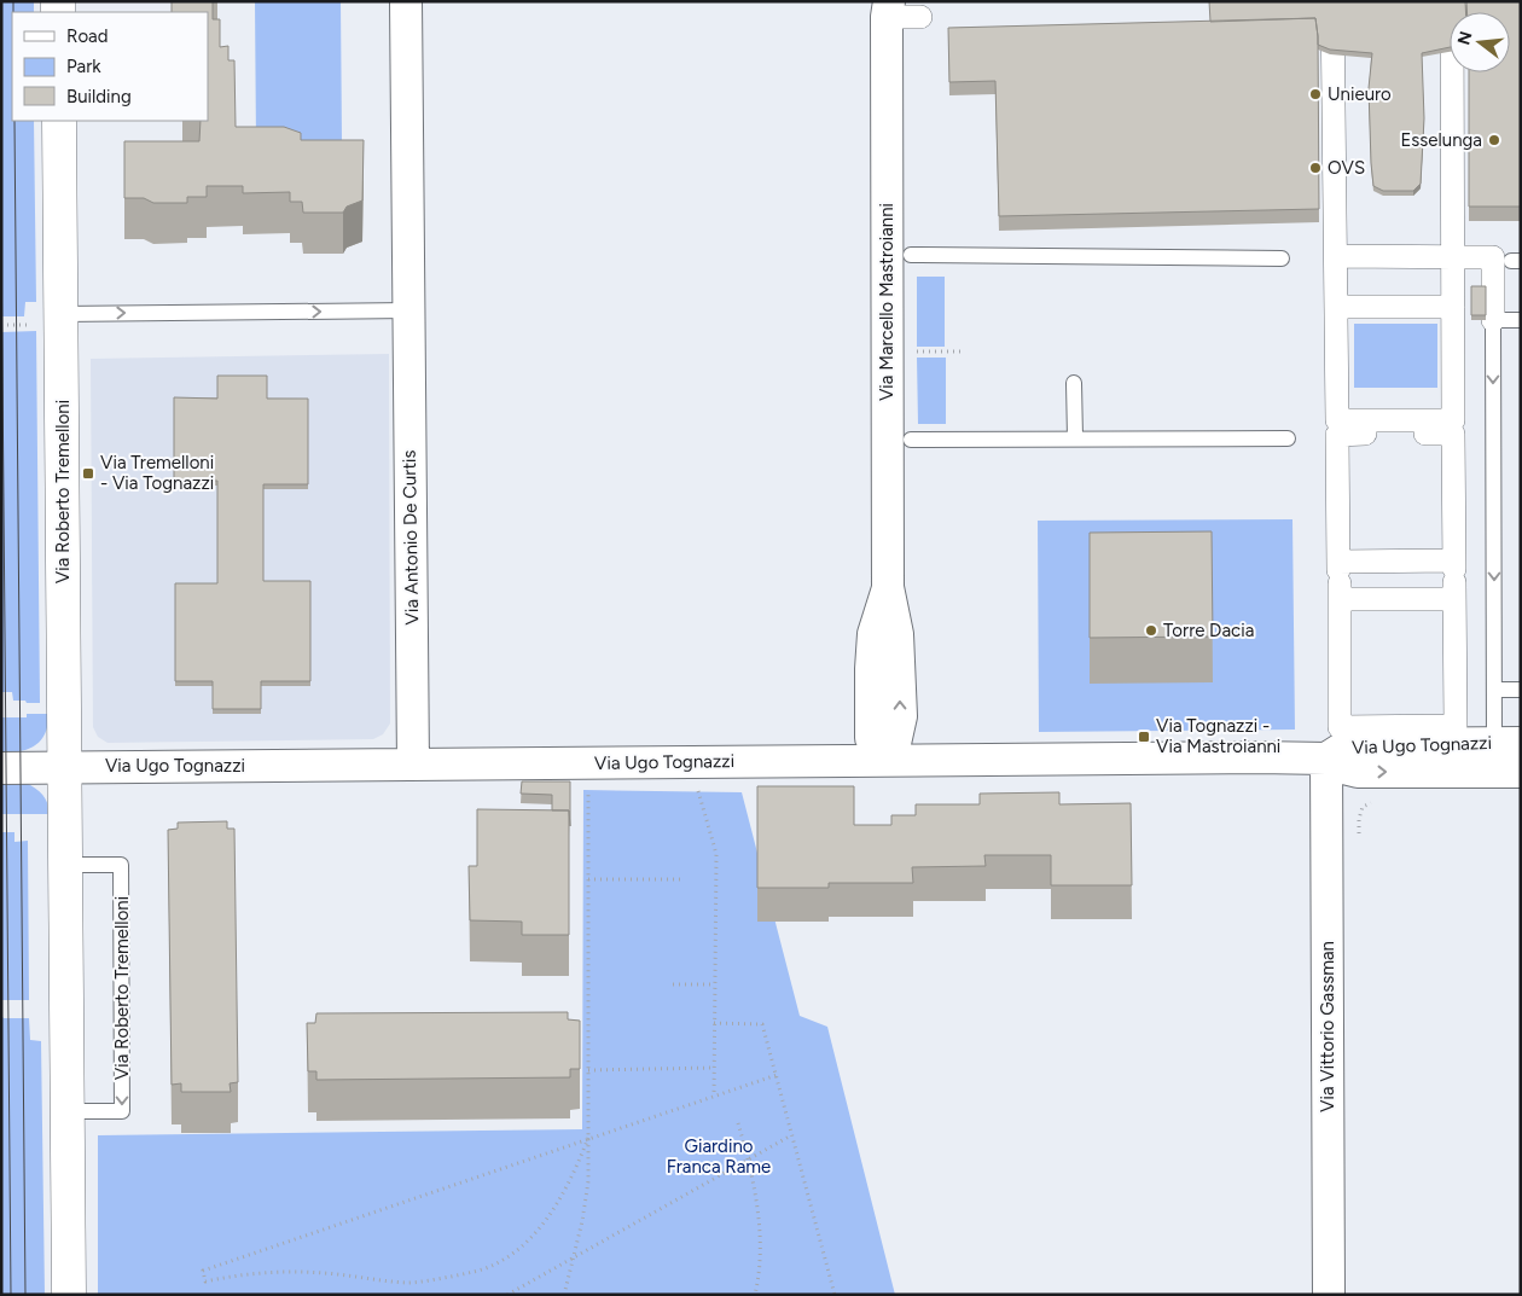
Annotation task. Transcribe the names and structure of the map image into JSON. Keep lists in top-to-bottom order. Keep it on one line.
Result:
{"streets":{"street":["Via Marcello Mastroianni","Via Roberto Tremelloni","Via Antonio De Curtis","Via Ugo Tognazzi","Via Vittorio Gassman"]},"crossings":[["Via Marcello Mastroianni","Via Ugo Tognazzi"],["Via Roberto Tremelloni","Via Ugo Tognazzi"],["Via Antonio De Curtis","Via Ugo Tognazzi"],["Via Ugo Tognazzi","Via Vittorio Gassman"]],"parks":["Giardino Franca Rame"],"places":{"other":["Unieuro","Esselunga","OVS","Torre Dacia"],"transit":["Via Tremelloni - Via Tognazzi","Via Tognazzi - Via Mastroianni"]},"legend":["Road","Park","Building"],"north":"left"}
